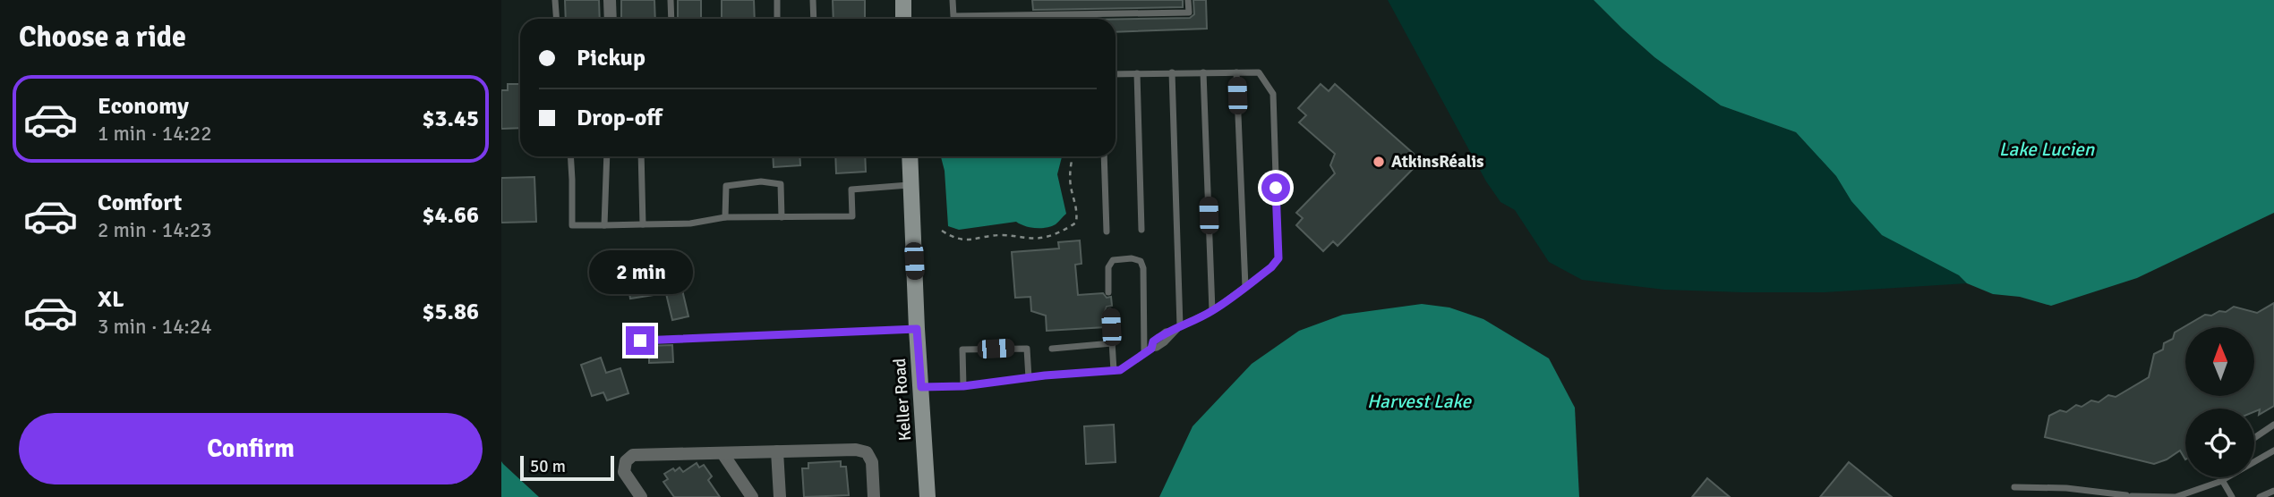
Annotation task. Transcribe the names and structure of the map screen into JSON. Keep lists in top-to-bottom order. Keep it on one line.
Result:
{"streets":{"street":["Keller Road"]},"water":["Lake Lucien","Harvest Lake"],"places":["AtkinsRéalis"],"scale_bar":"50 m","north":"top","page":{"heading":"Choose a ride","banner":["Pickup","Drop-off"],"list":[{"name":"Economy","note":"1 min · 14:22","value":"$3.45"},{"name":"Comfort","note":"2 min · 14:23","value":"$4.66"},{"name":"XL","note":"3 min · 14:24","value":"$5.86"}],"bubble":"2 min","buttons":"Confirm","scale":"50 m"}}
